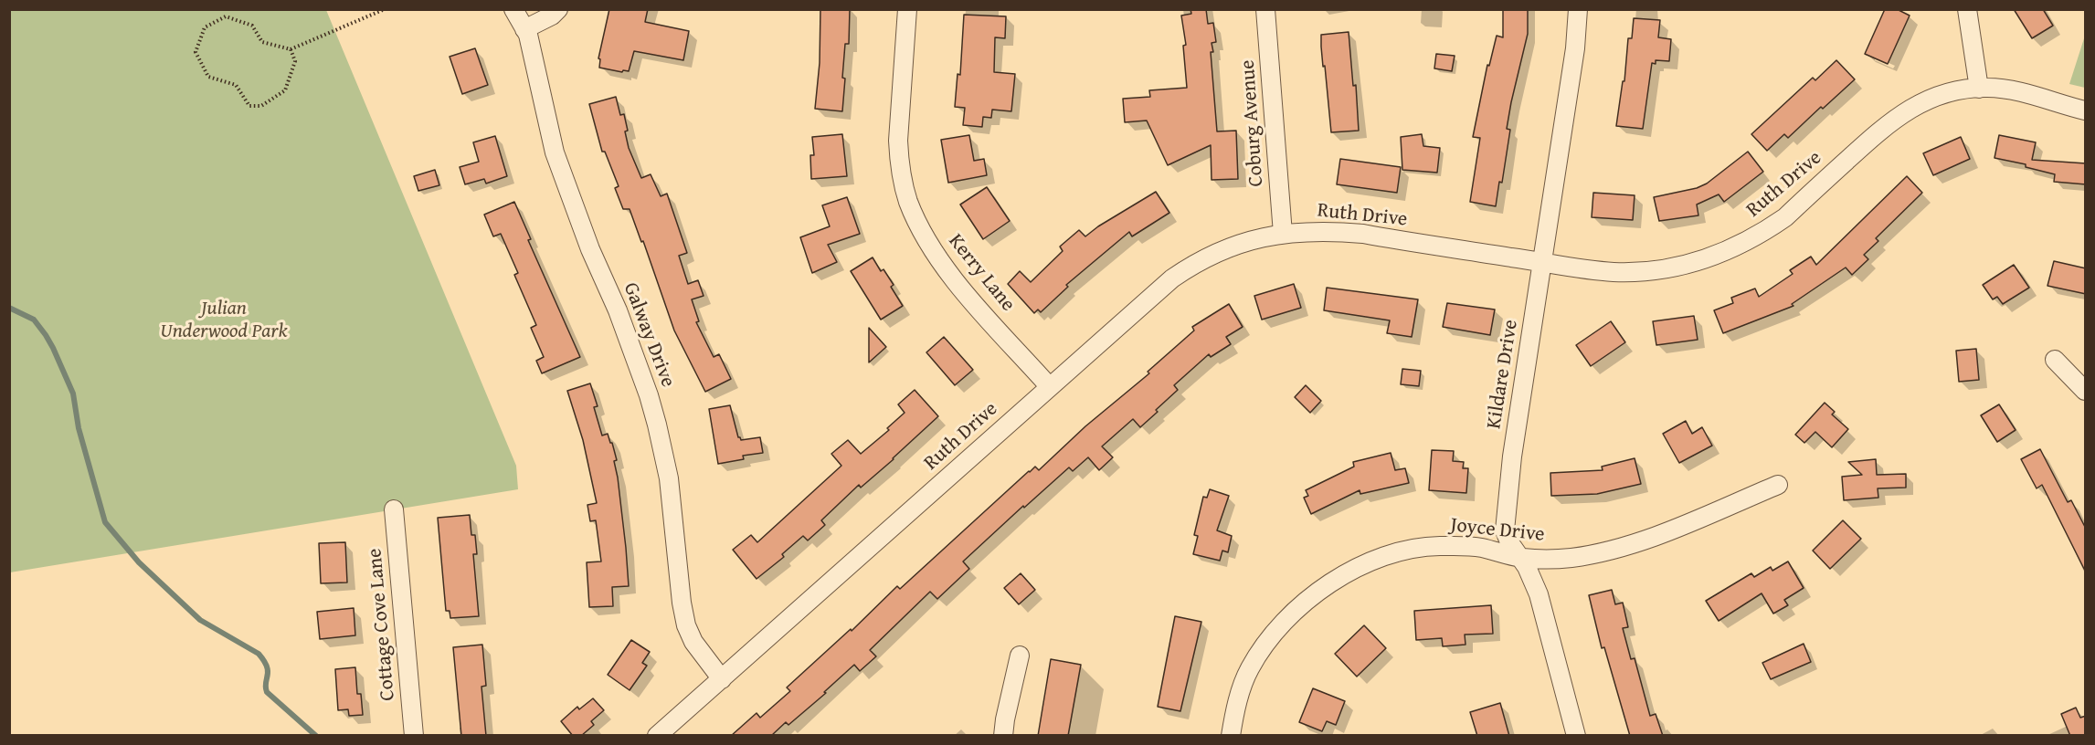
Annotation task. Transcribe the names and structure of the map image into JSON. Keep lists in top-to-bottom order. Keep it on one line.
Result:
{"streets":{"street":["Coburg Avenue","Ruth Drive","Kerry Lane","Galway Drive","Kildare Drive","Joyce Drive","Cottage Cove Lane"]},"crossings":[["Coburg Avenue","Ruth Drive"],["Ruth Drive","Kerry Lane"],["Ruth Drive","Galway Drive"],["Ruth Drive","Kildare Drive"],["Kildare Drive","Joyce Drive"]],"parks":["Julian Underwood Park"]}
